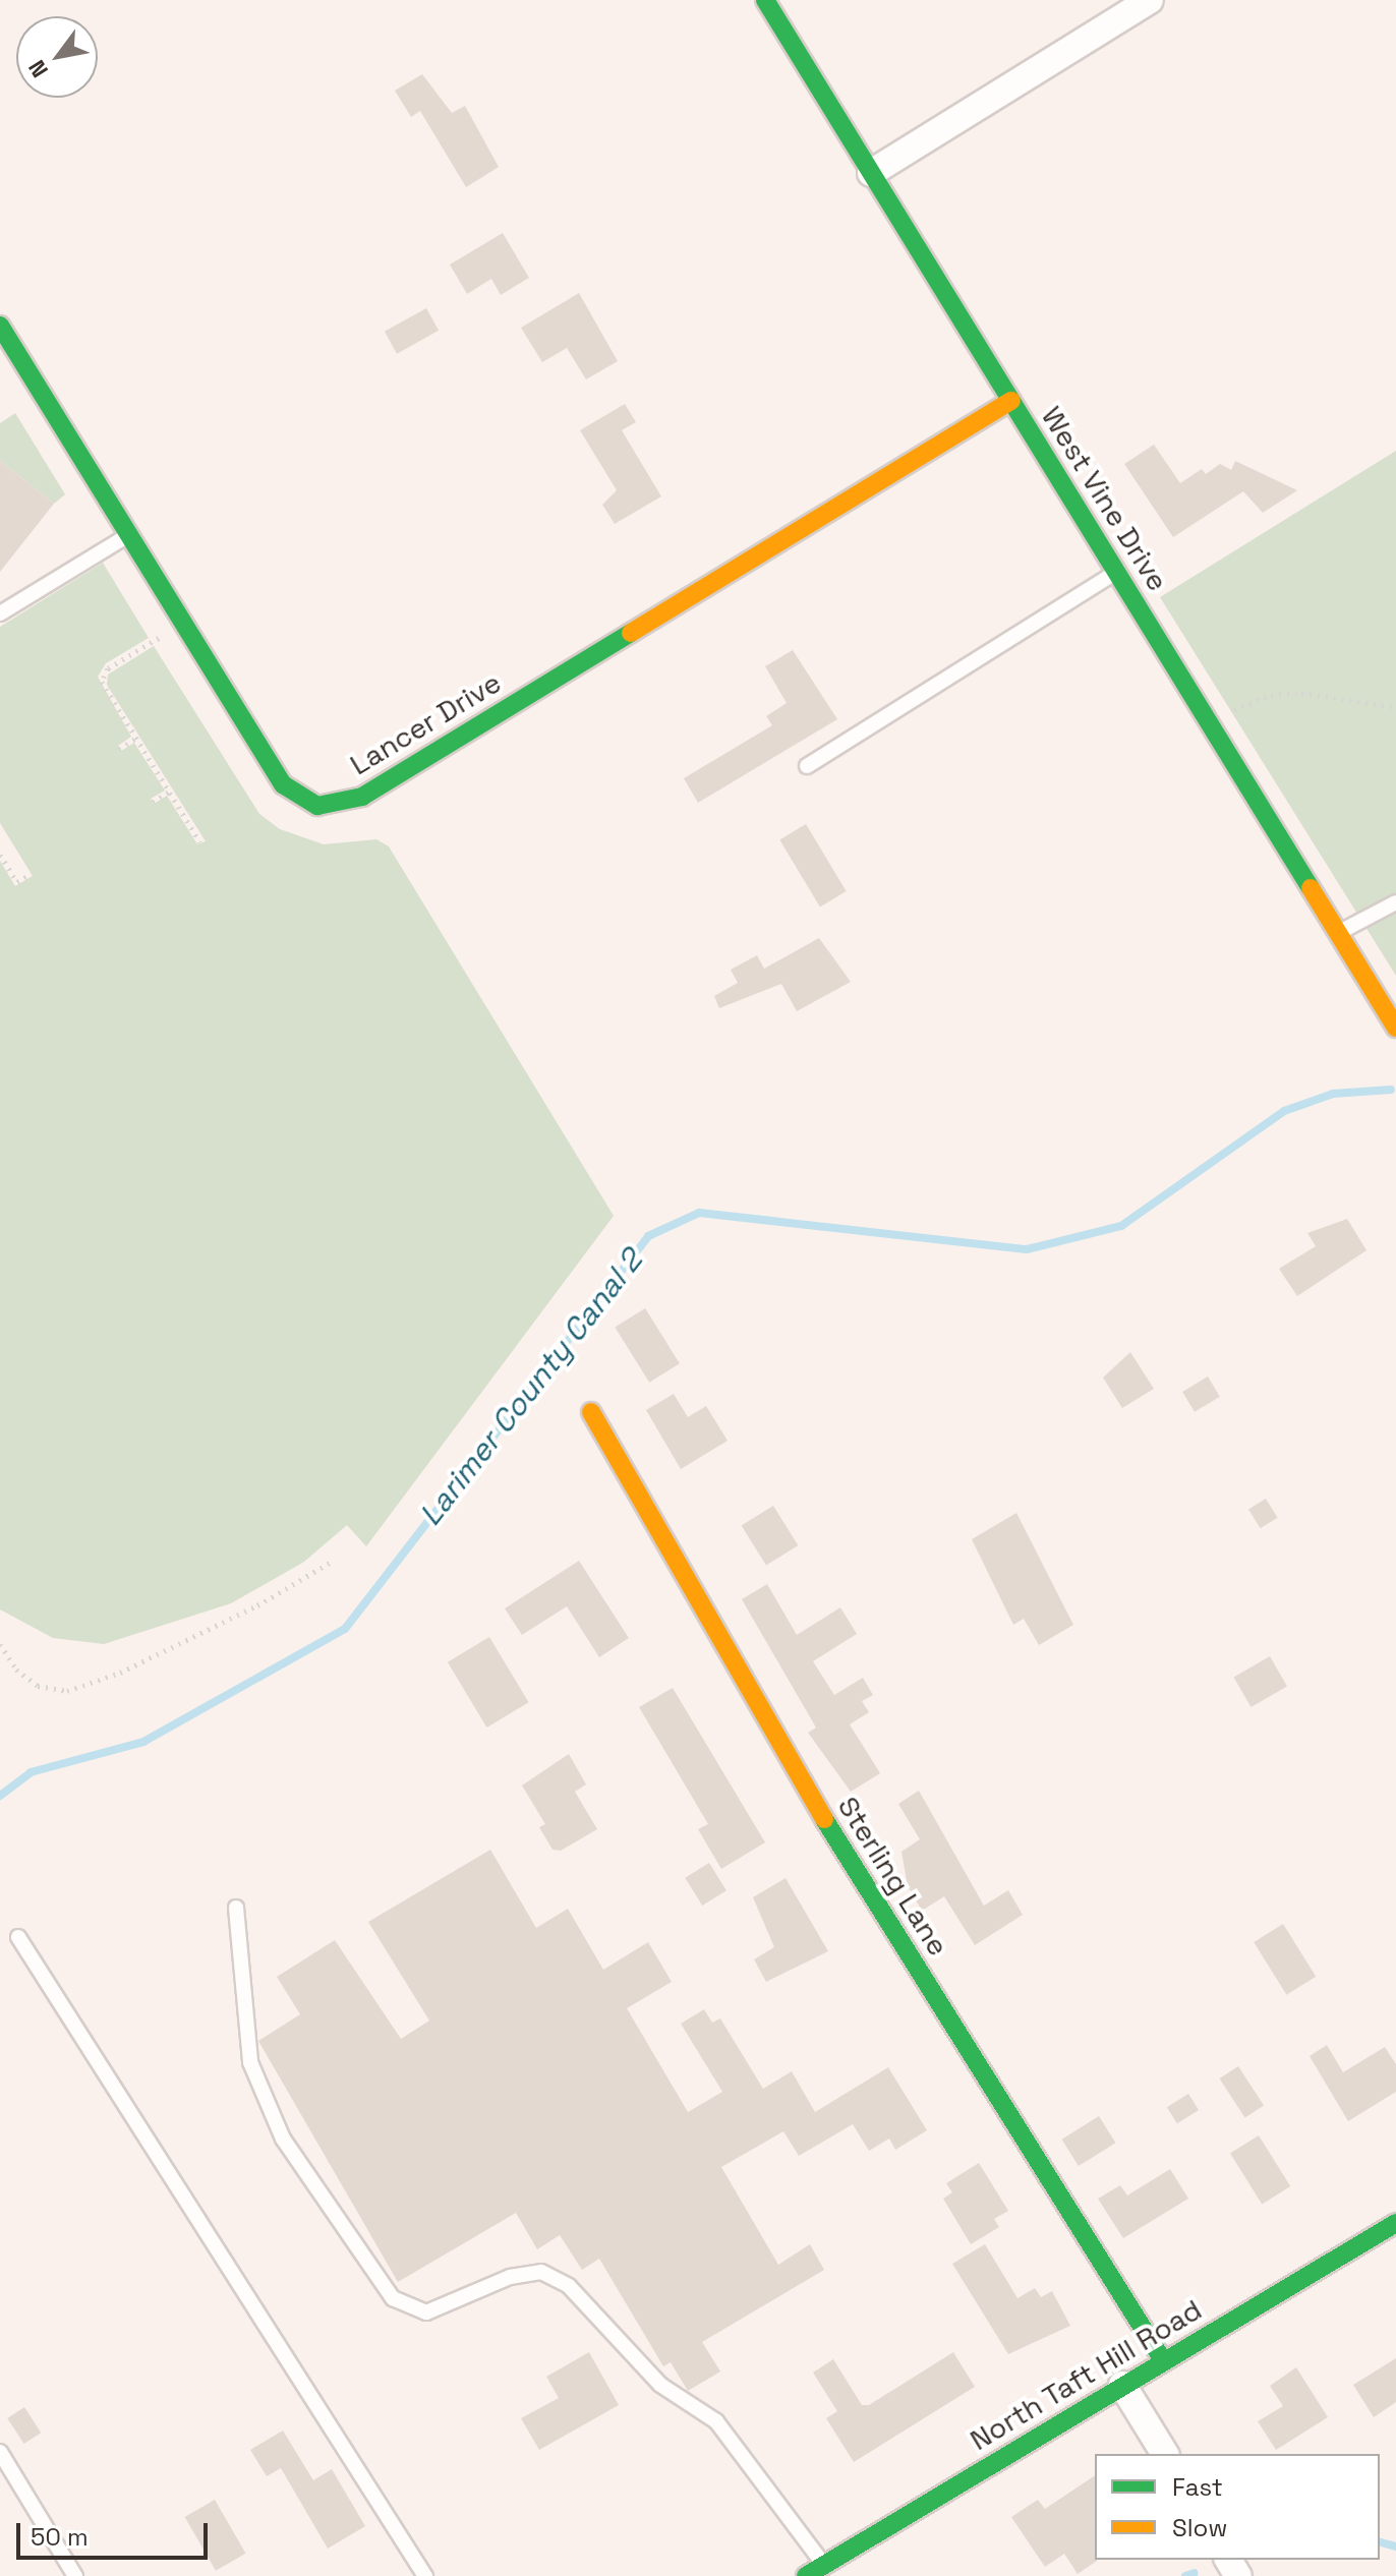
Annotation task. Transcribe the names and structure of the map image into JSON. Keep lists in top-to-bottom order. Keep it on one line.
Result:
{"streets":{"street":["West Vine Drive","Lancer Drive","Sterling Lane","North Taft Hill Road"]},"crossings":[["West Vine Drive","Lancer Drive"],["Sterling Lane","North Taft Hill Road"]],"water":["Larimer County Canal 2"],"legend":["Fast","Slow"],"scale_bar":"50 m","north":"bottom left"}
